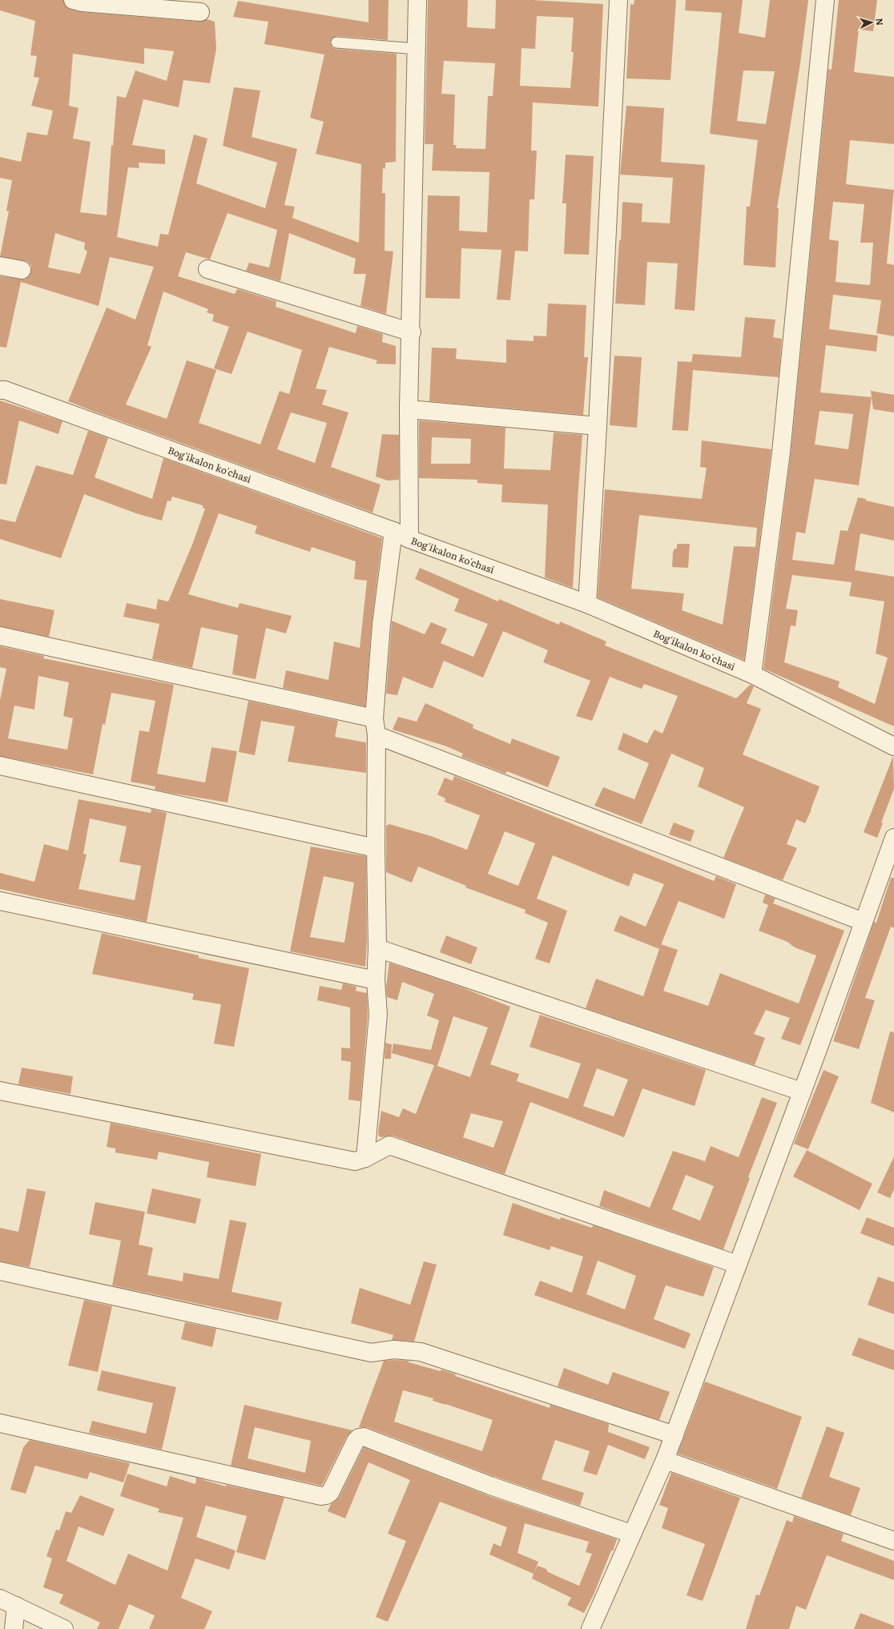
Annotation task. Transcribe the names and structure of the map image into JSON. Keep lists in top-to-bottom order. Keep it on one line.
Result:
{"streets":{"street":["Bog'ikalon ko'chasi"]},"north":"right"}
